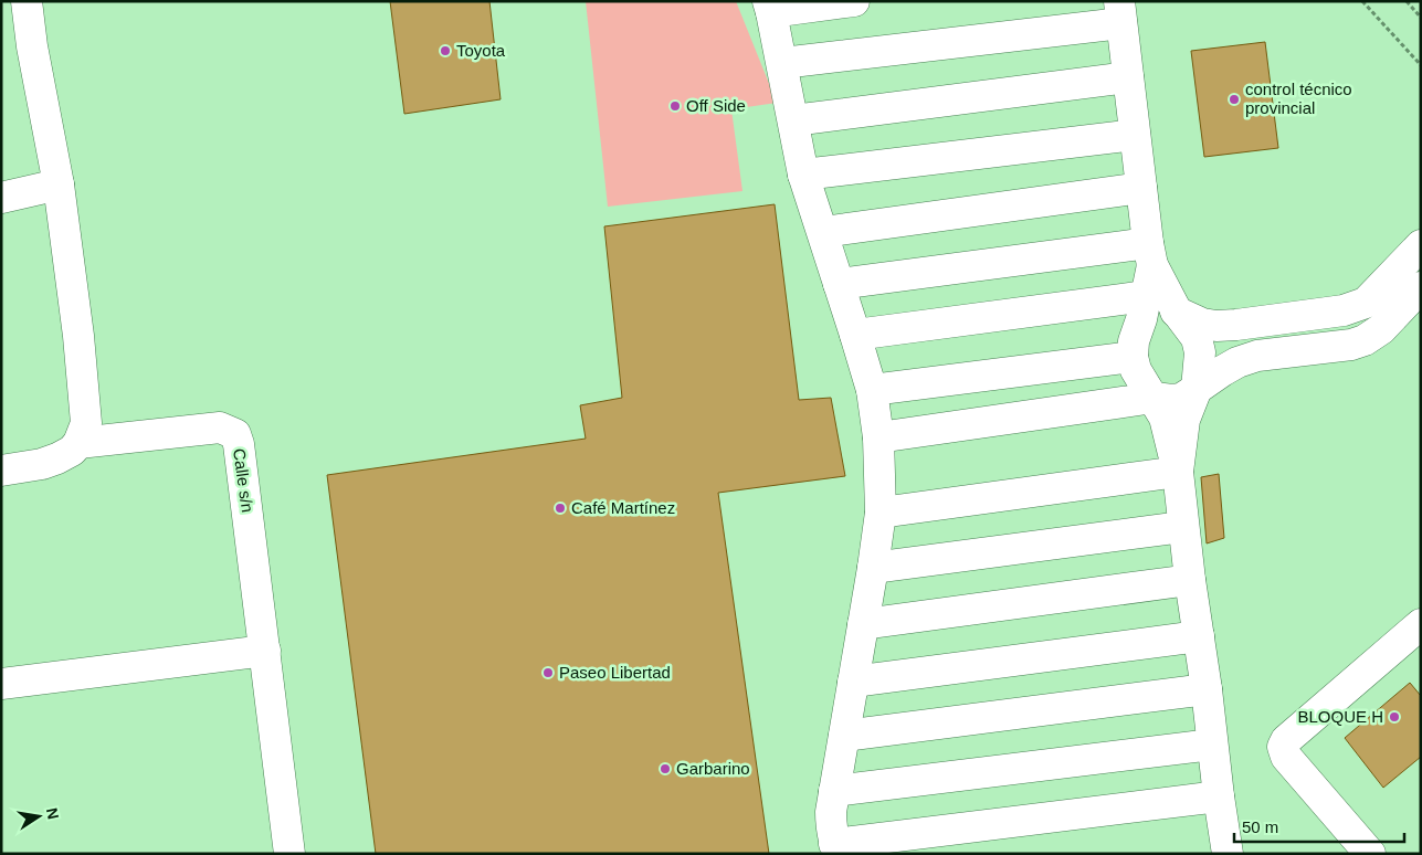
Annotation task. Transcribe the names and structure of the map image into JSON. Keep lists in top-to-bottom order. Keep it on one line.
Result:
{"streets":{"street":["Calle s/n"]},"places":["Toyota","control técnico provincial","Off Side","Café Martínez","Paseo Libertad","BLOQUE H","Garbarino"],"scale_bar":"50 m","north":"right"}
